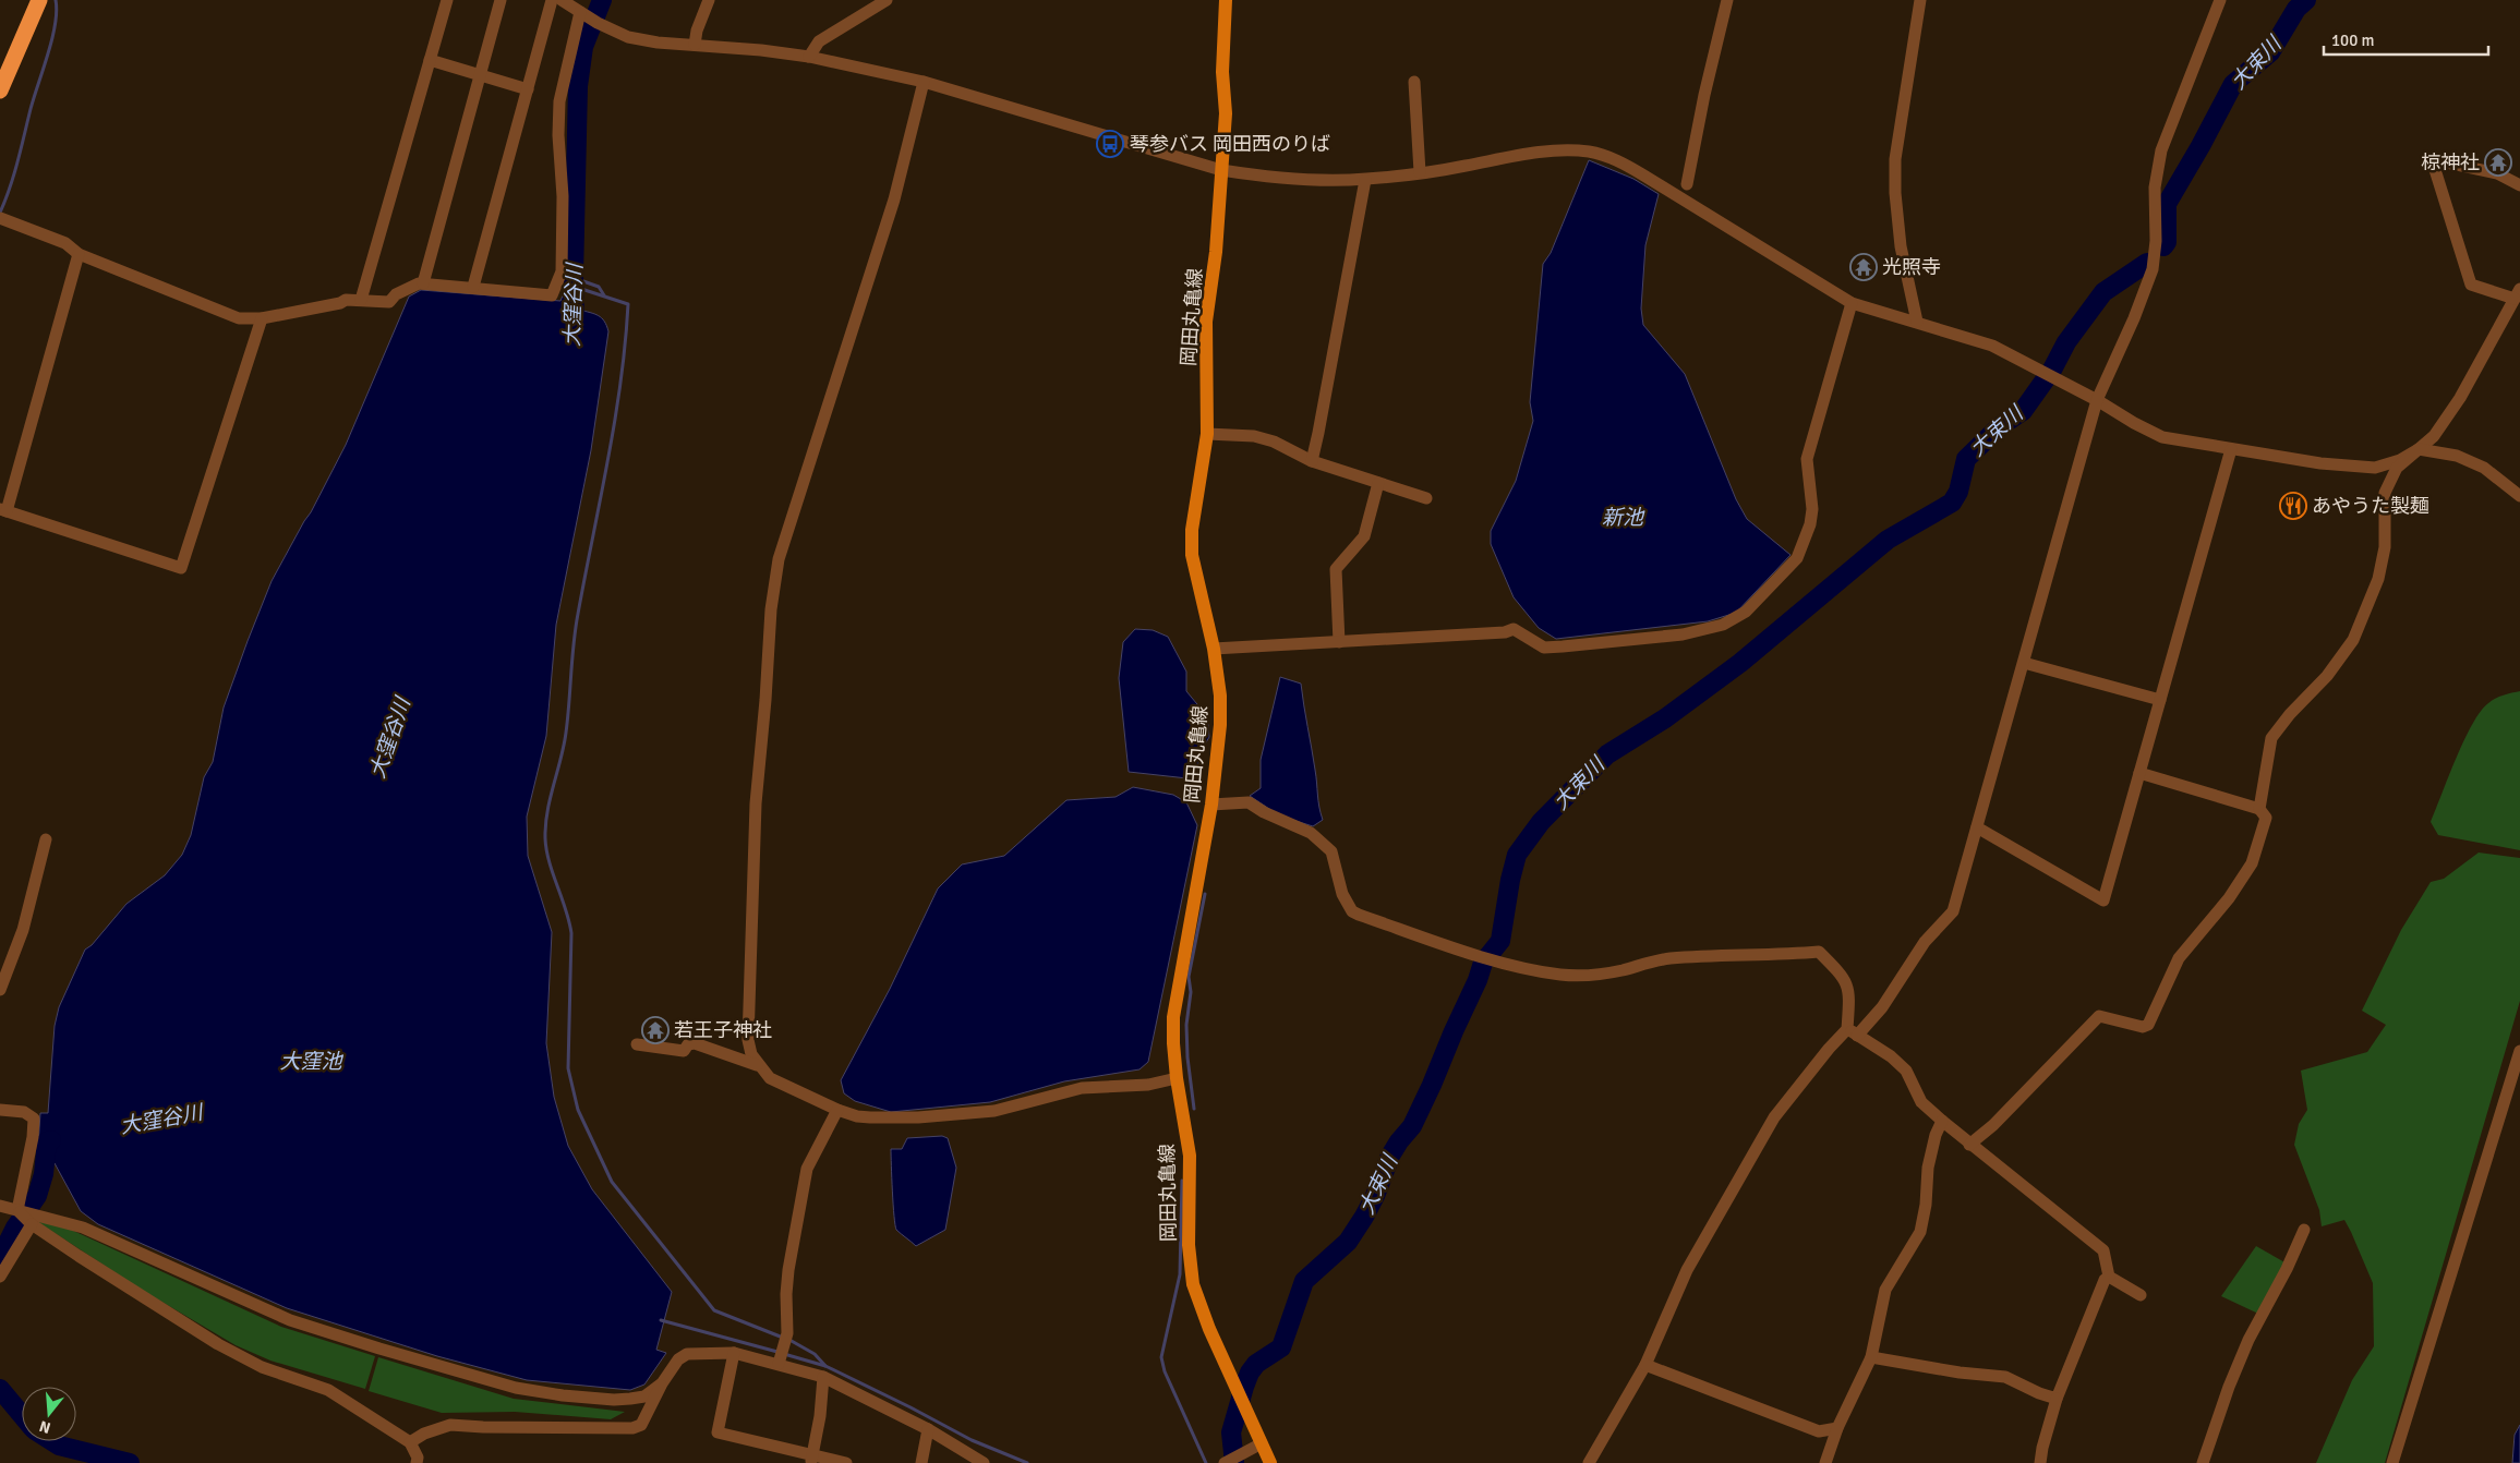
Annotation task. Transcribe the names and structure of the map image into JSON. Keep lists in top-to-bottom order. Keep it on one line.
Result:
{"streets":{"main road":["岡田丸亀線"]},"water":["大束川","大窪谷川","新池","大窪池"],"places":{"bus stop":["琴参バス 岡田西のりば"],"temple":["椋神社","光照寺","若王子神社"],"restaurant":["あやうた製麺"]},"scale_bar":"100 m","north":"bottom"}
